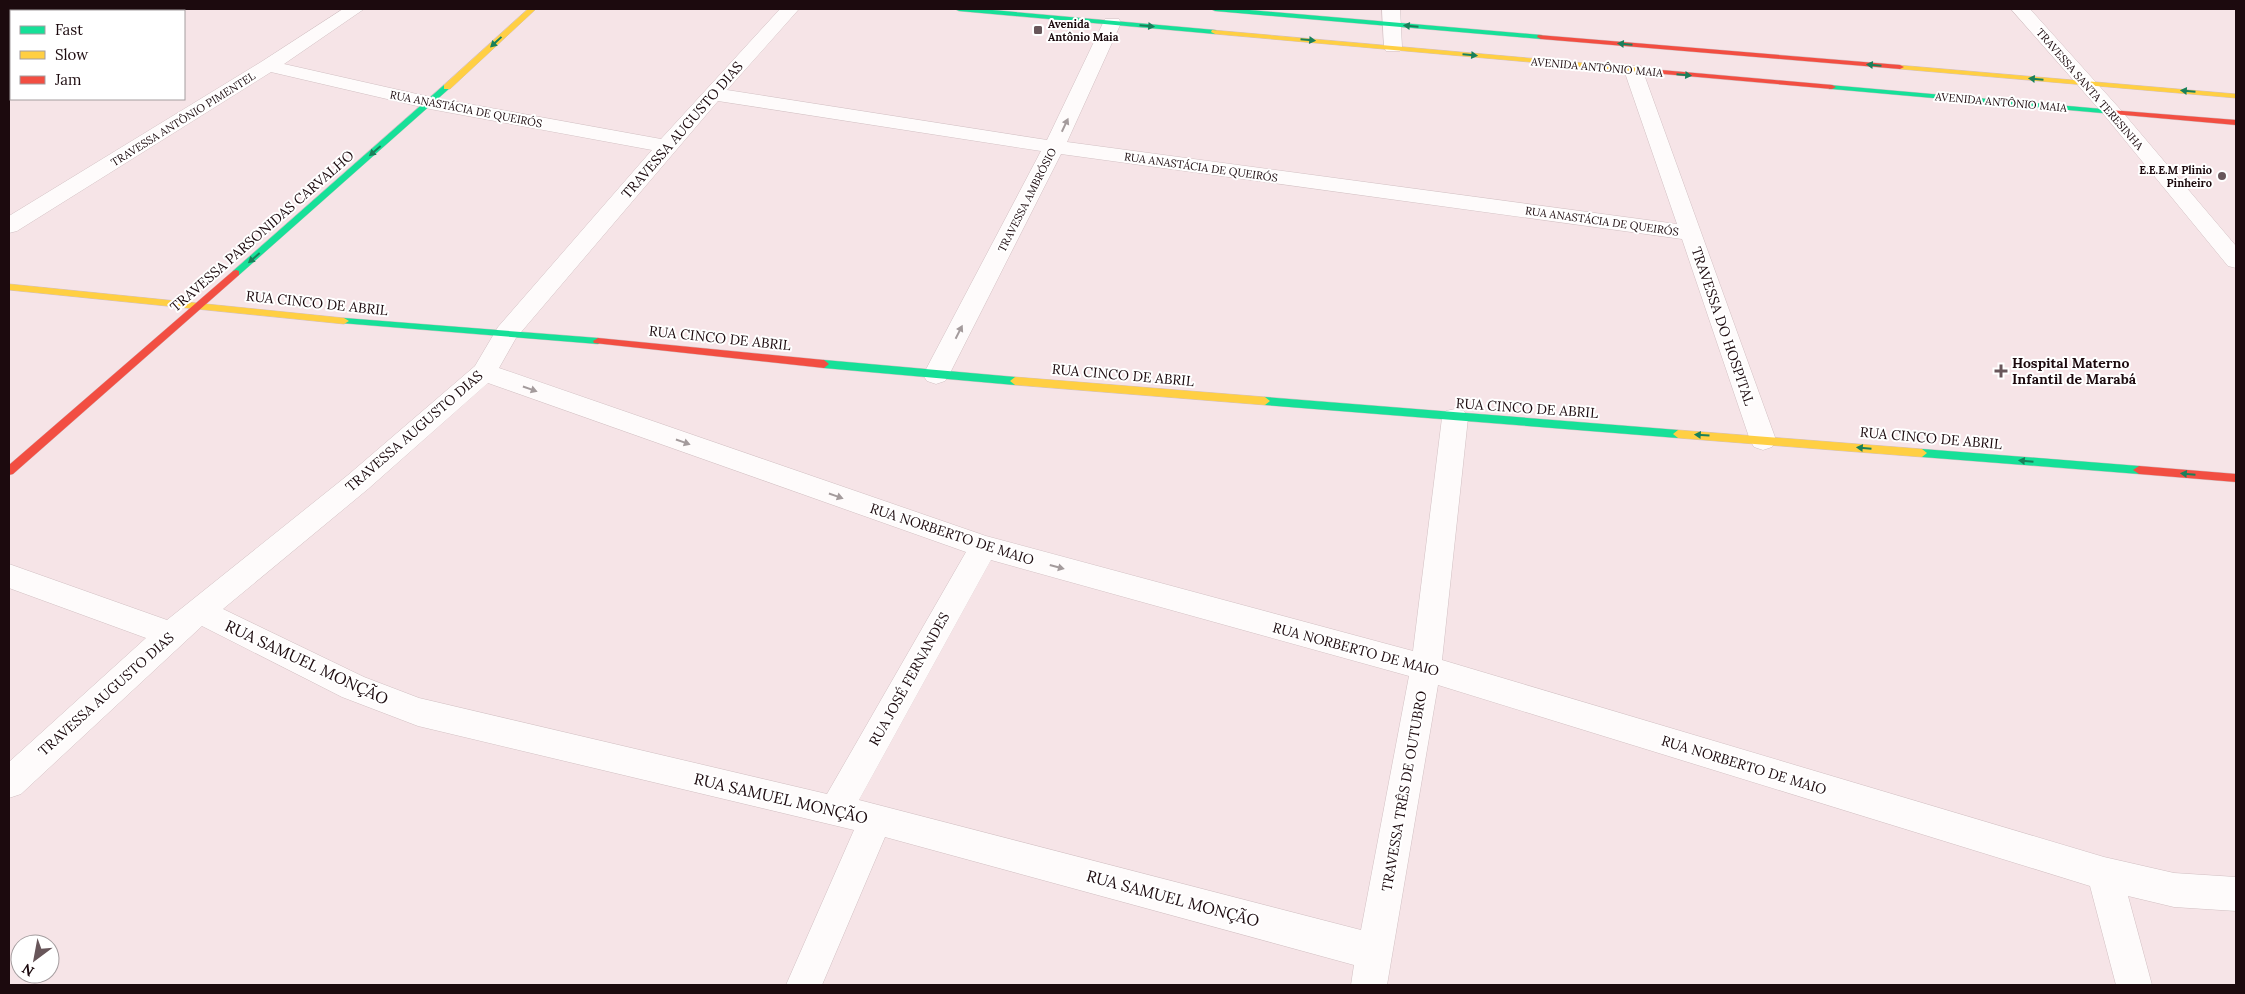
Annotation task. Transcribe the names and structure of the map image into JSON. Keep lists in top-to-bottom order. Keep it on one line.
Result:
{"streets":{"street":["AVENIDA ANTÔNIO MAIA","TRAVESSA SANTA TERESINHA","RUA ANASTÁCIA DE QUEIRÓS","TRAVESSA ANTÔNIO PIMENTEL","TRAVESSA AUGUSTO DIAS","TRAVESSA AMBRÓSIO","TRAVESSA PARSONIDAS CARVALHO","RUA CINCO DE ABRIL","TRAVESSA DO HOSPITAL","RUA NORBERTO DE MAIO","RUA SAMUEL MONÇÃO","RUA JOSÉ FERNANDES","TRAVESSA TRÊS DE OUTUBRO"]},"crossings":[["AVENIDA ANTÔNIO MAIA","TRAVESSA SANTA TERESINHA"],["AVENIDA ANTÔNIO MAIA","TRAVESSA AMBRÓSIO"],["AVENIDA ANTÔNIO MAIA","TRAVESSA DO HOSPITAL"],["RUA ANASTÁCIA DE QUEIRÓS","TRAVESSA ANTÔNIO PIMENTEL"],["RUA ANASTÁCIA DE QUEIRÓS","TRAVESSA AUGUSTO DIAS"],["RUA ANASTÁCIA DE QUEIRÓS","TRAVESSA AMBRÓSIO"],["RUA ANASTÁCIA DE QUEIRÓS","TRAVESSA PARSONIDAS CARVALHO"],["RUA ANASTÁCIA DE QUEIRÓS","TRAVESSA DO HOSPITAL"],["TRAVESSA AUGUSTO DIAS","RUA CINCO DE ABRIL"],["TRAVESSA AUGUSTO DIAS","RUA NORBERTO DE MAIO"],["TRAVESSA AUGUSTO DIAS","RUA SAMUEL MONÇÃO"],["TRAVESSA AMBRÓSIO","RUA CINCO DE ABRIL"],["TRAVESSA PARSONIDAS CARVALHO","RUA CINCO DE ABRIL"],["RUA CINCO DE ABRIL","TRAVESSA DO HOSPITAL"],["RUA CINCO DE ABRIL","TRAVESSA TRÊS DE OUTUBRO"],["RUA NORBERTO DE MAIO","RUA JOSÉ FERNANDES"],["RUA NORBERTO DE MAIO","TRAVESSA TRÊS DE OUTUBRO"],["RUA SAMUEL MONÇÃO","RUA JOSÉ FERNANDES"],["RUA SAMUEL MONÇÃO","TRAVESSA TRÊS DE OUTUBRO"]],"one_way":["TRAVESSA AMBRÓSIO","TRAVESSA PARSONIDAS CARVALHO","RUA CINCO DE ABRIL","RUA NORBERTO DE MAIO"],"places":{"transit":["Avenida Antônio Maia"],"other":["E.E.E.M Plinio Pinheiro"],"health":["Hospital Materno Infantil de Marabá"]},"legend":["Fast","Slow","Jam"],"north":"bottom left"}
